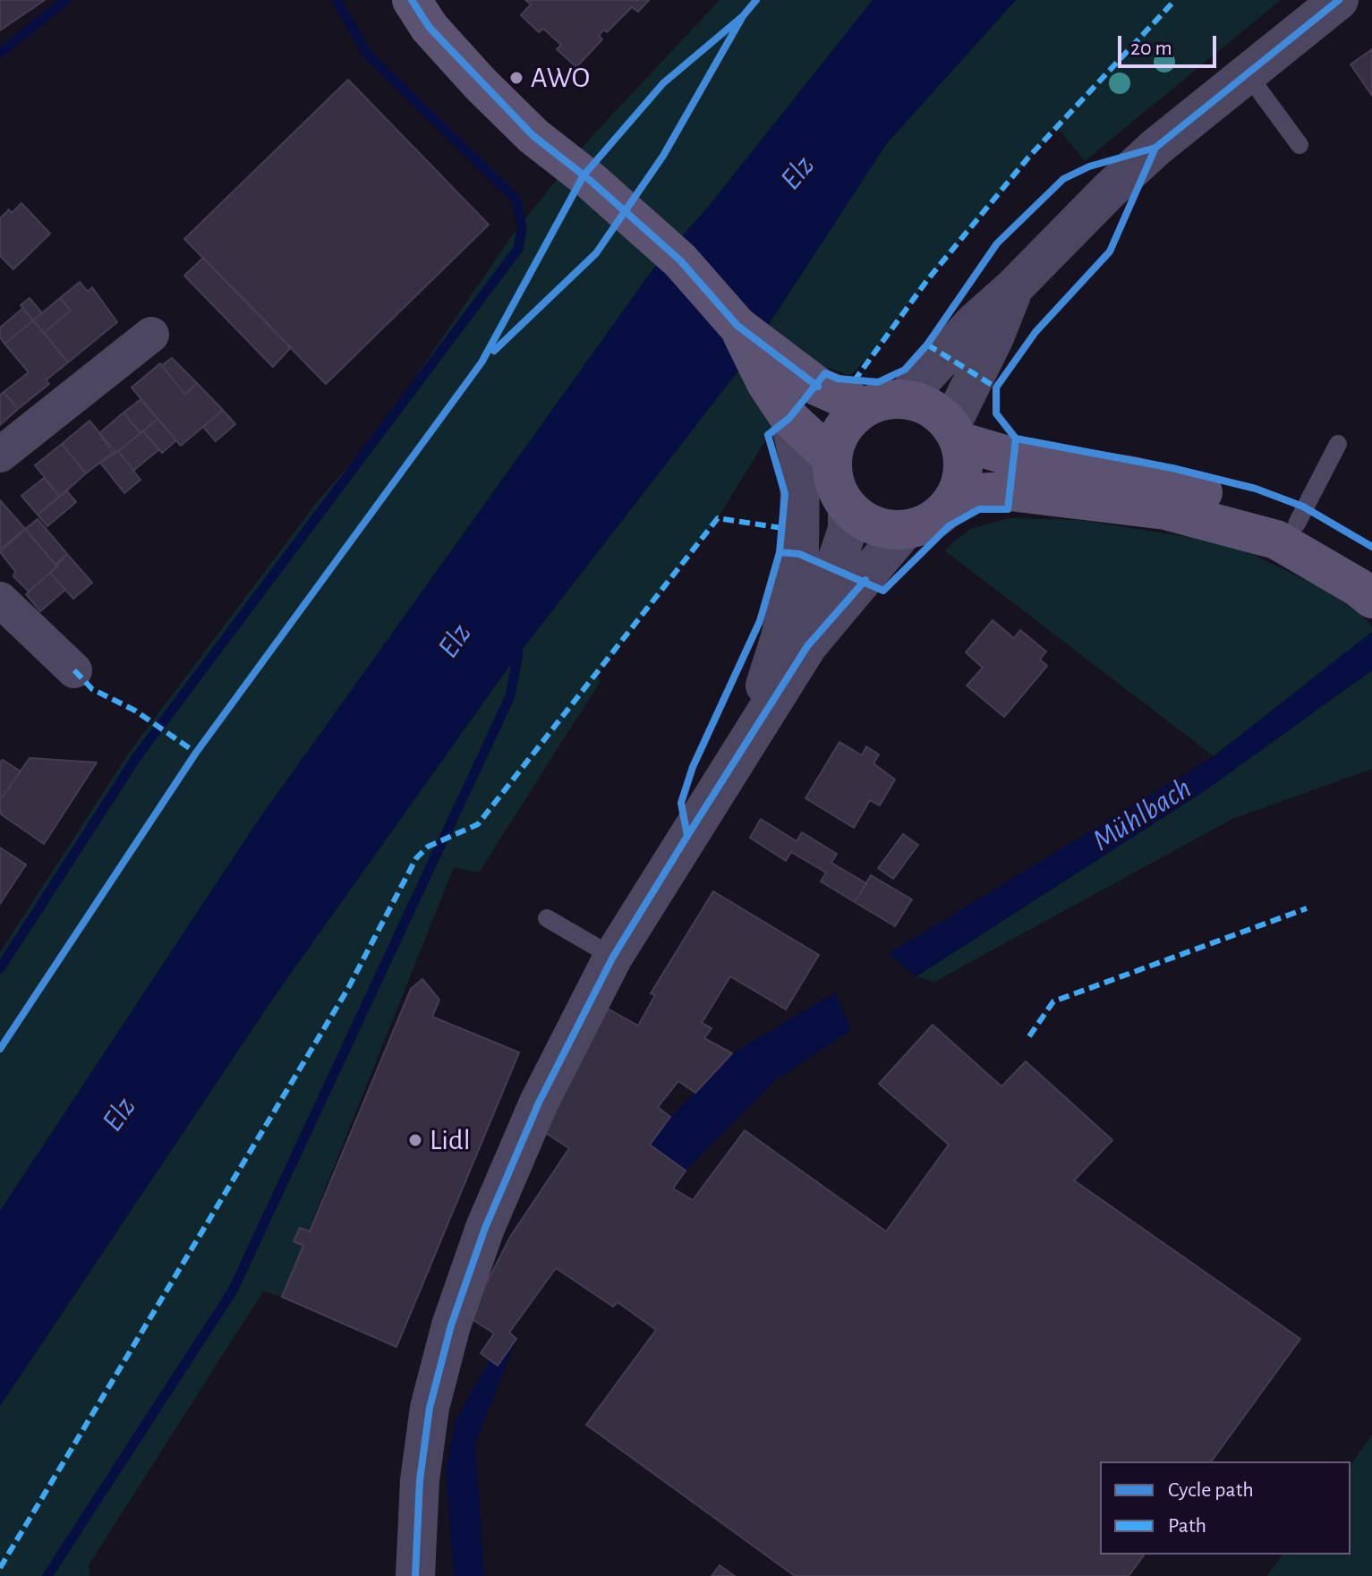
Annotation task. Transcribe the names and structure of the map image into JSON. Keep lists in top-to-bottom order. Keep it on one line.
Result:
{"water":["Elz","Mühlbach"],"places":["AWO","Lidl"],"legend":["Cycle path","Path"],"scale_bar":"20 m"}
